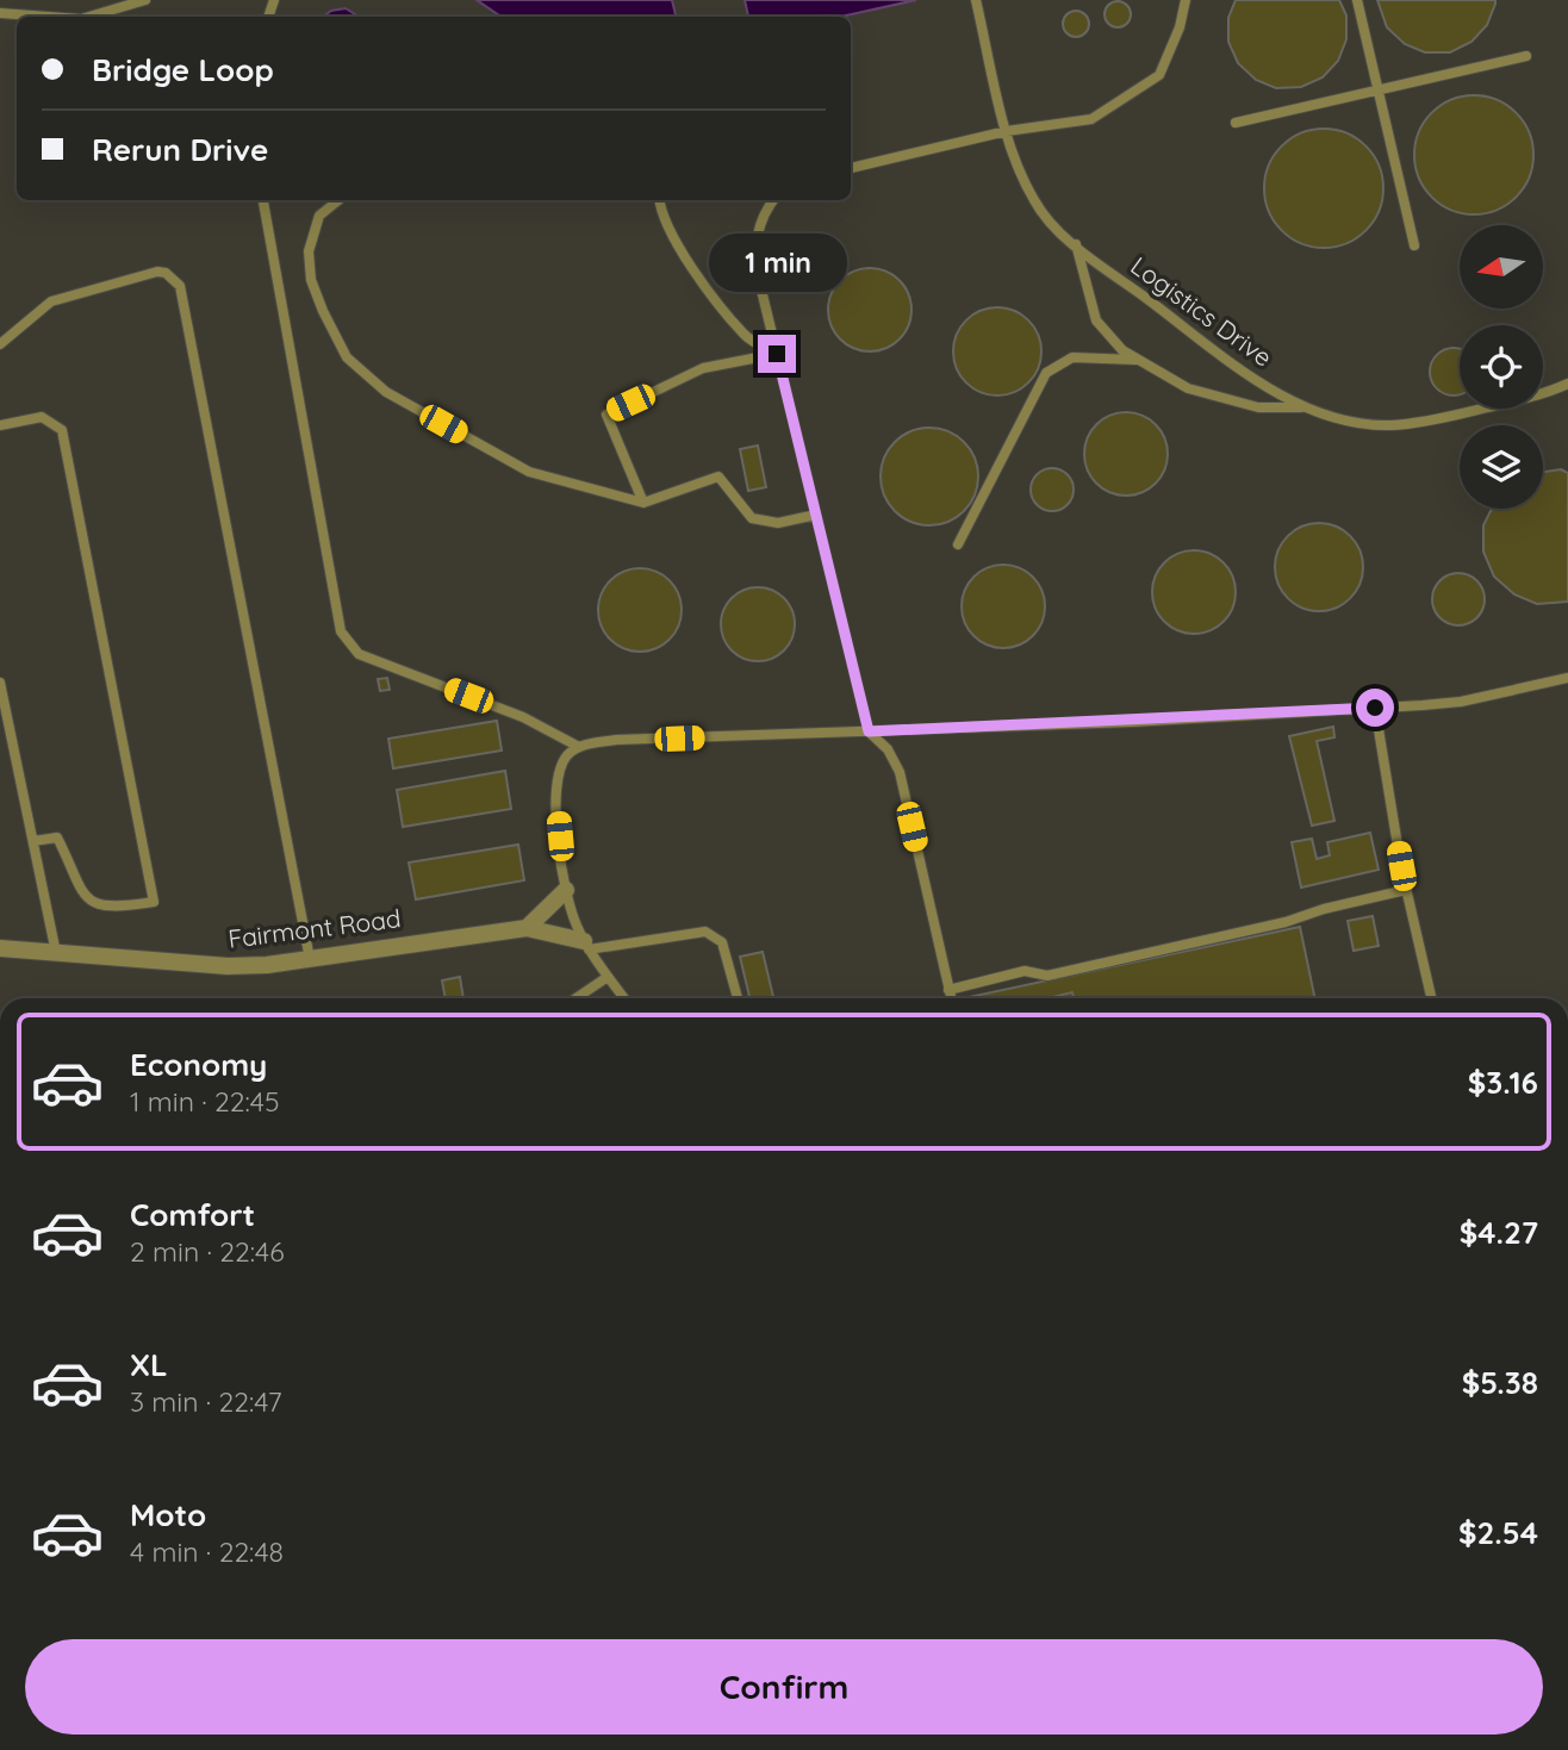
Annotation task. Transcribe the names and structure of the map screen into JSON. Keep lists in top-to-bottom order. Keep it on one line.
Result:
{"streets":{"street":["Fairmont Road"],"lane":["Logistics Drive"]},"north":"left","page":{"banner":["Bridge Loop","Rerun Drive"],"bubble":"1 min","list":[{"name":"Economy","note":"1 min · 22:45","value":"$3.16"},{"name":"Comfort","note":"2 min · 22:46","value":"$4.27"},{"name":"XL","note":"3 min · 22:47","value":"$5.38"},{"name":"Moto","note":"4 min · 22:48","value":"$2.54"}],"buttons":"Confirm"}}
